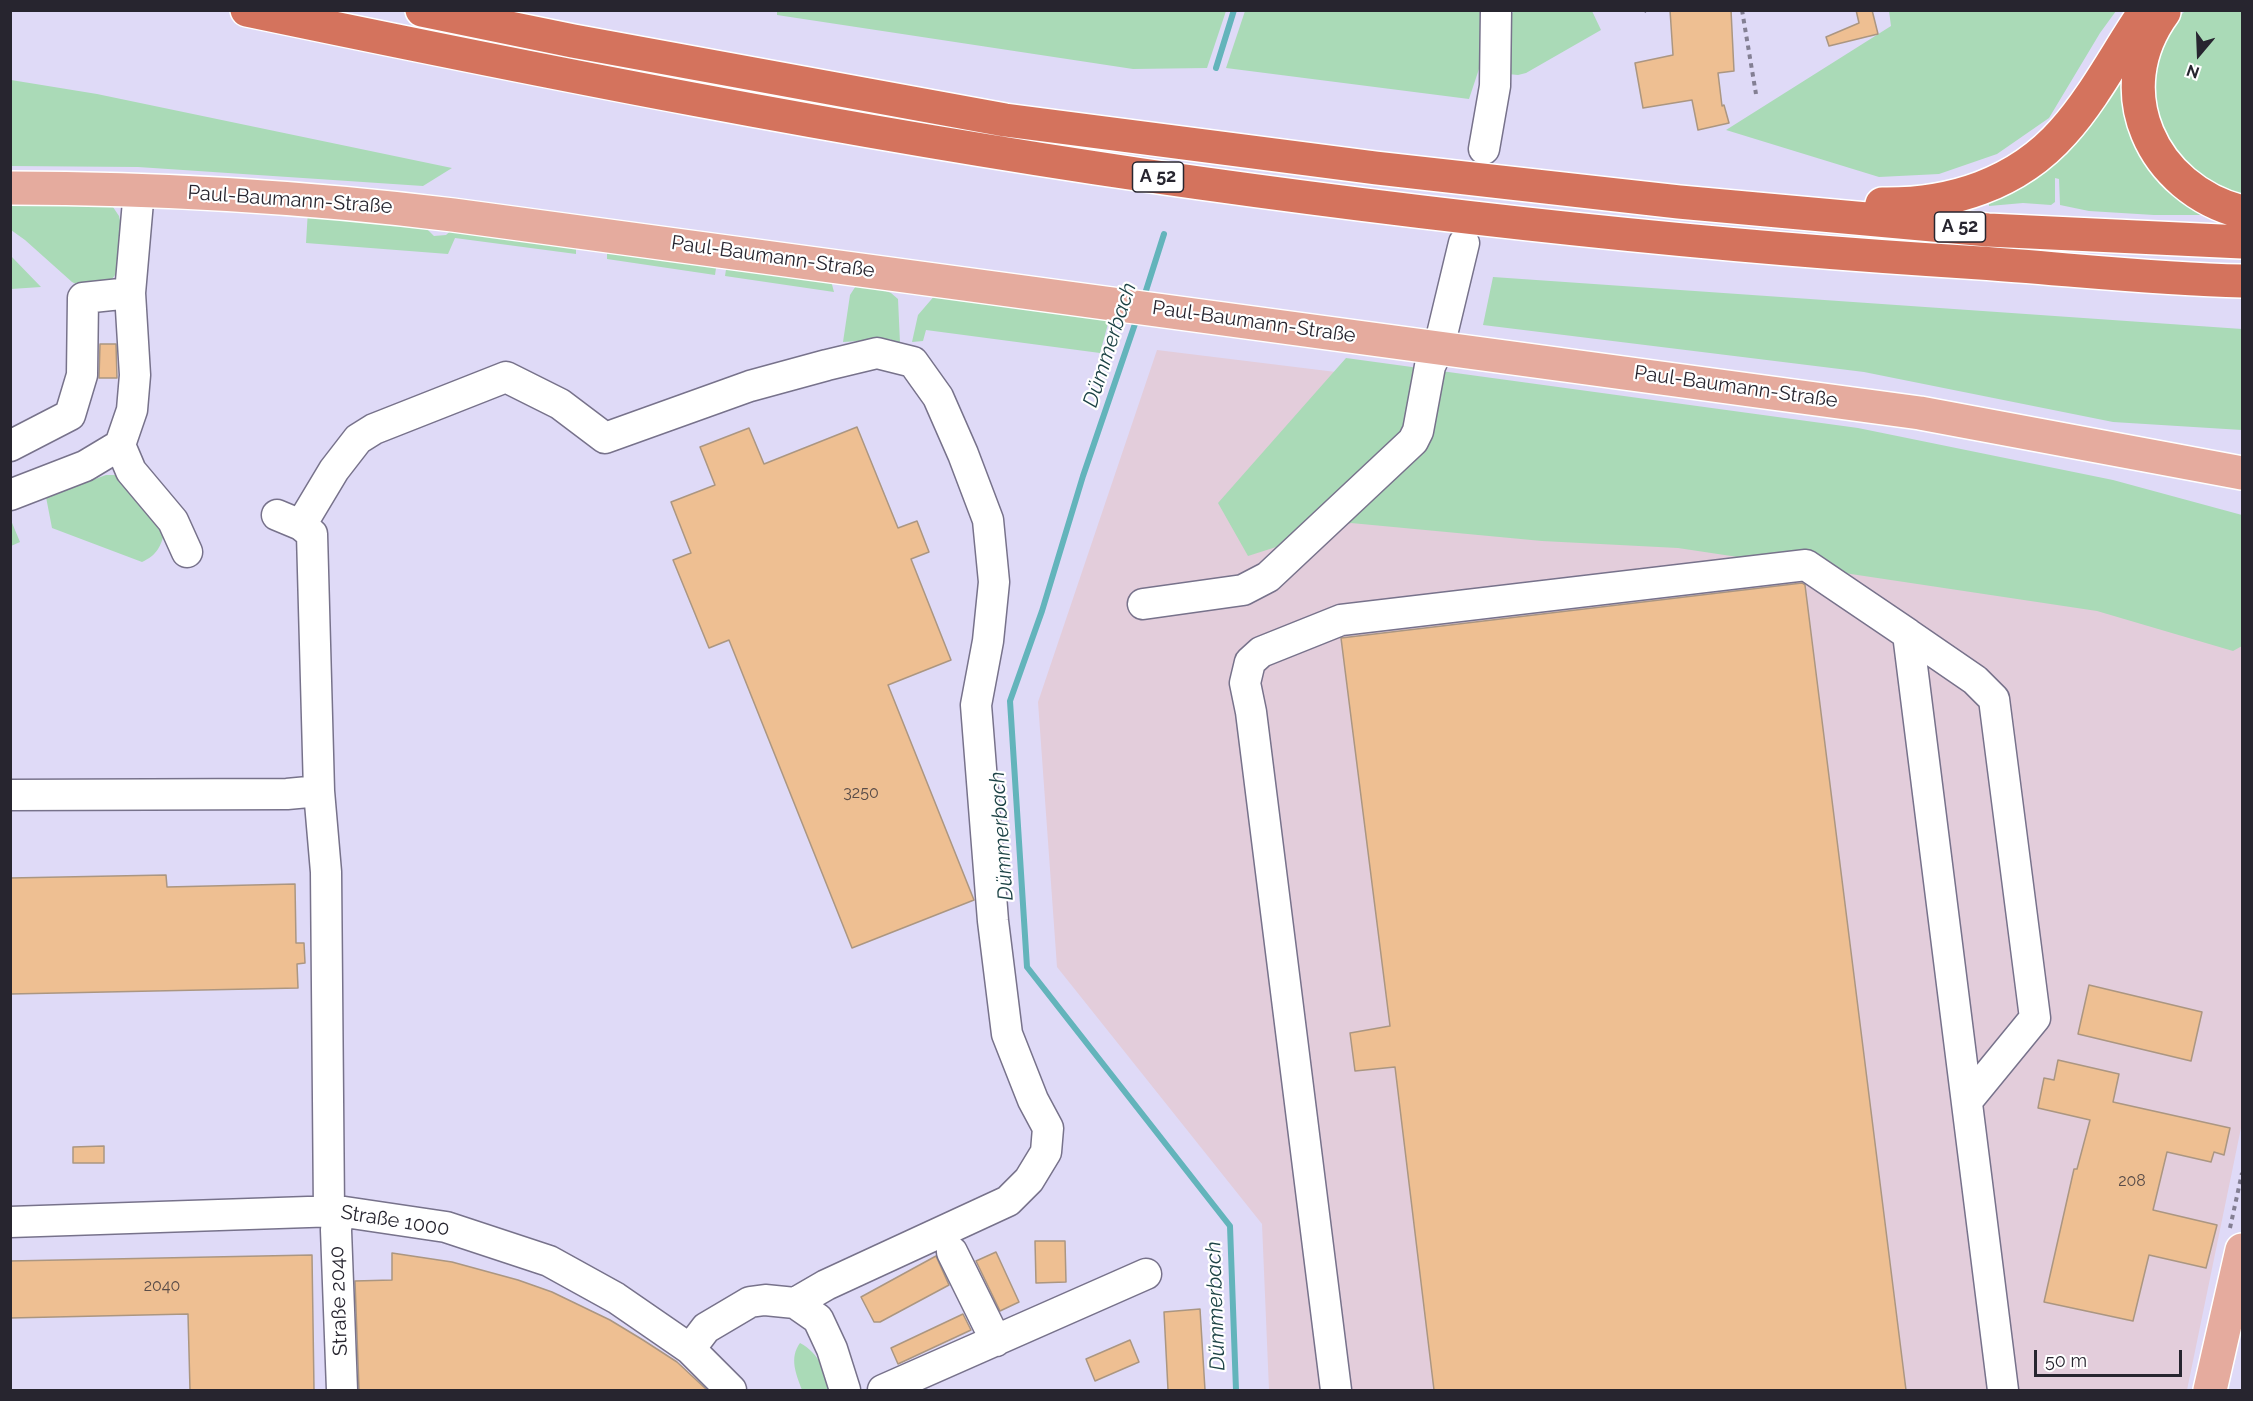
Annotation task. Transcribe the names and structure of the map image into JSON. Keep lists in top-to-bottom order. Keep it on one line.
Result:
{"streets":{"highway":["A 52"],"main road":["Paul-Baumann-Straße"],"street":["Straße 1000","Straße 2040"]},"crossings":[["Straße 1000","Straße 2040"]],"water":["Dümmerbach"],"house_numbers":["3250","208","2040"],"scale_bar":"50 m","north":"bottom"}
